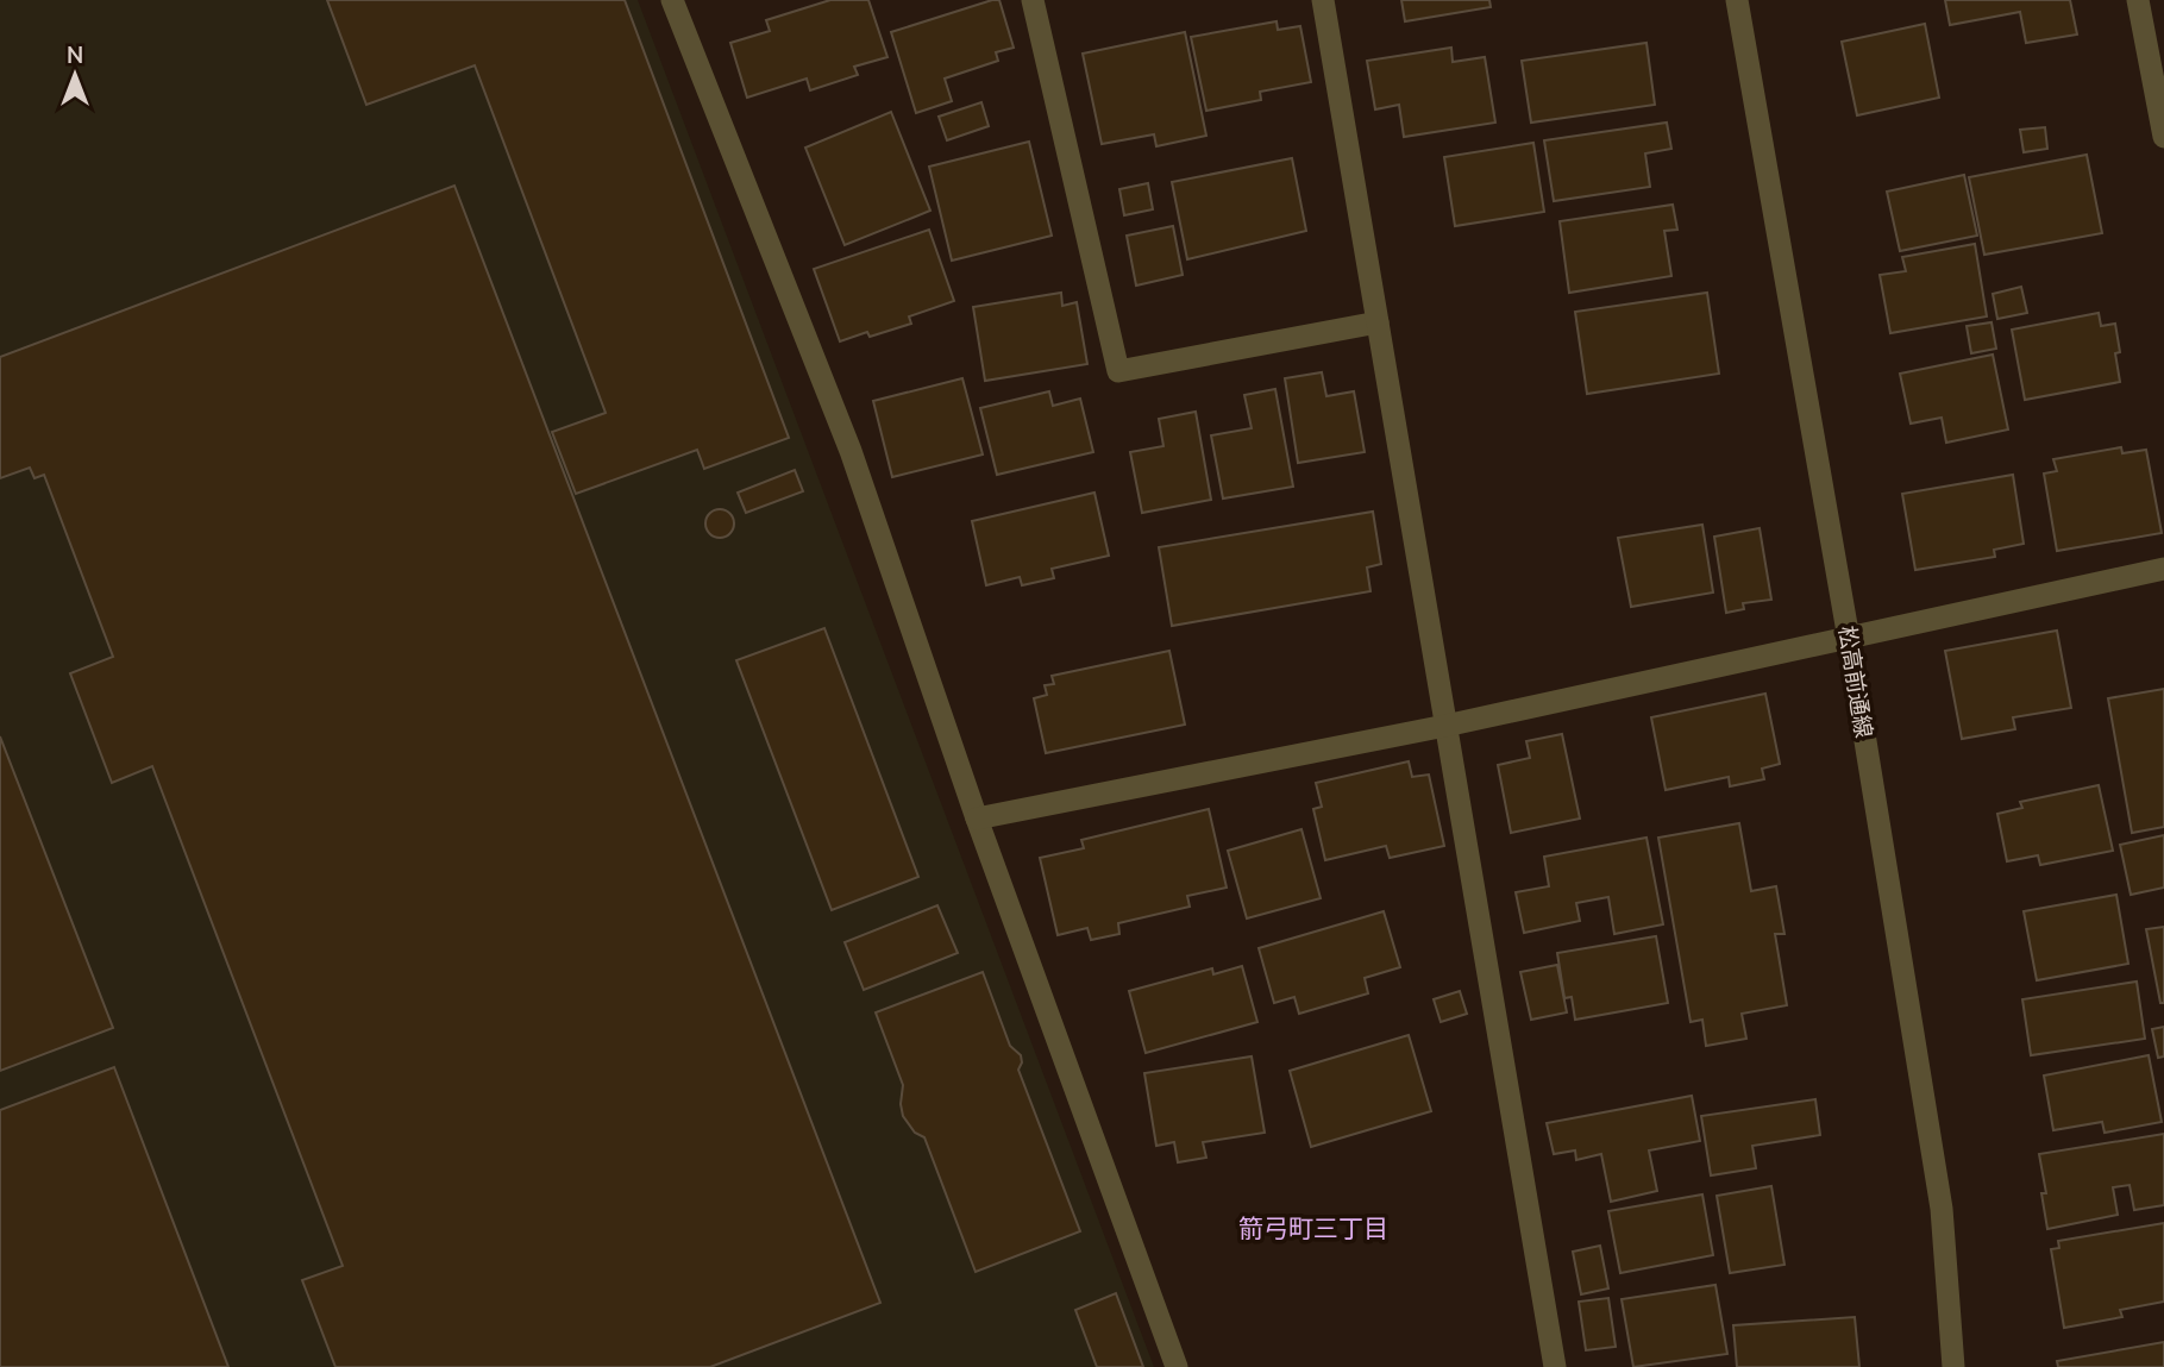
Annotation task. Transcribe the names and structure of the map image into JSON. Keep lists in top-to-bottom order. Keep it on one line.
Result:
{"streets":{"street":["松高前通線"]},"districts":["箭弓町三丁目"],"north":"top"}
